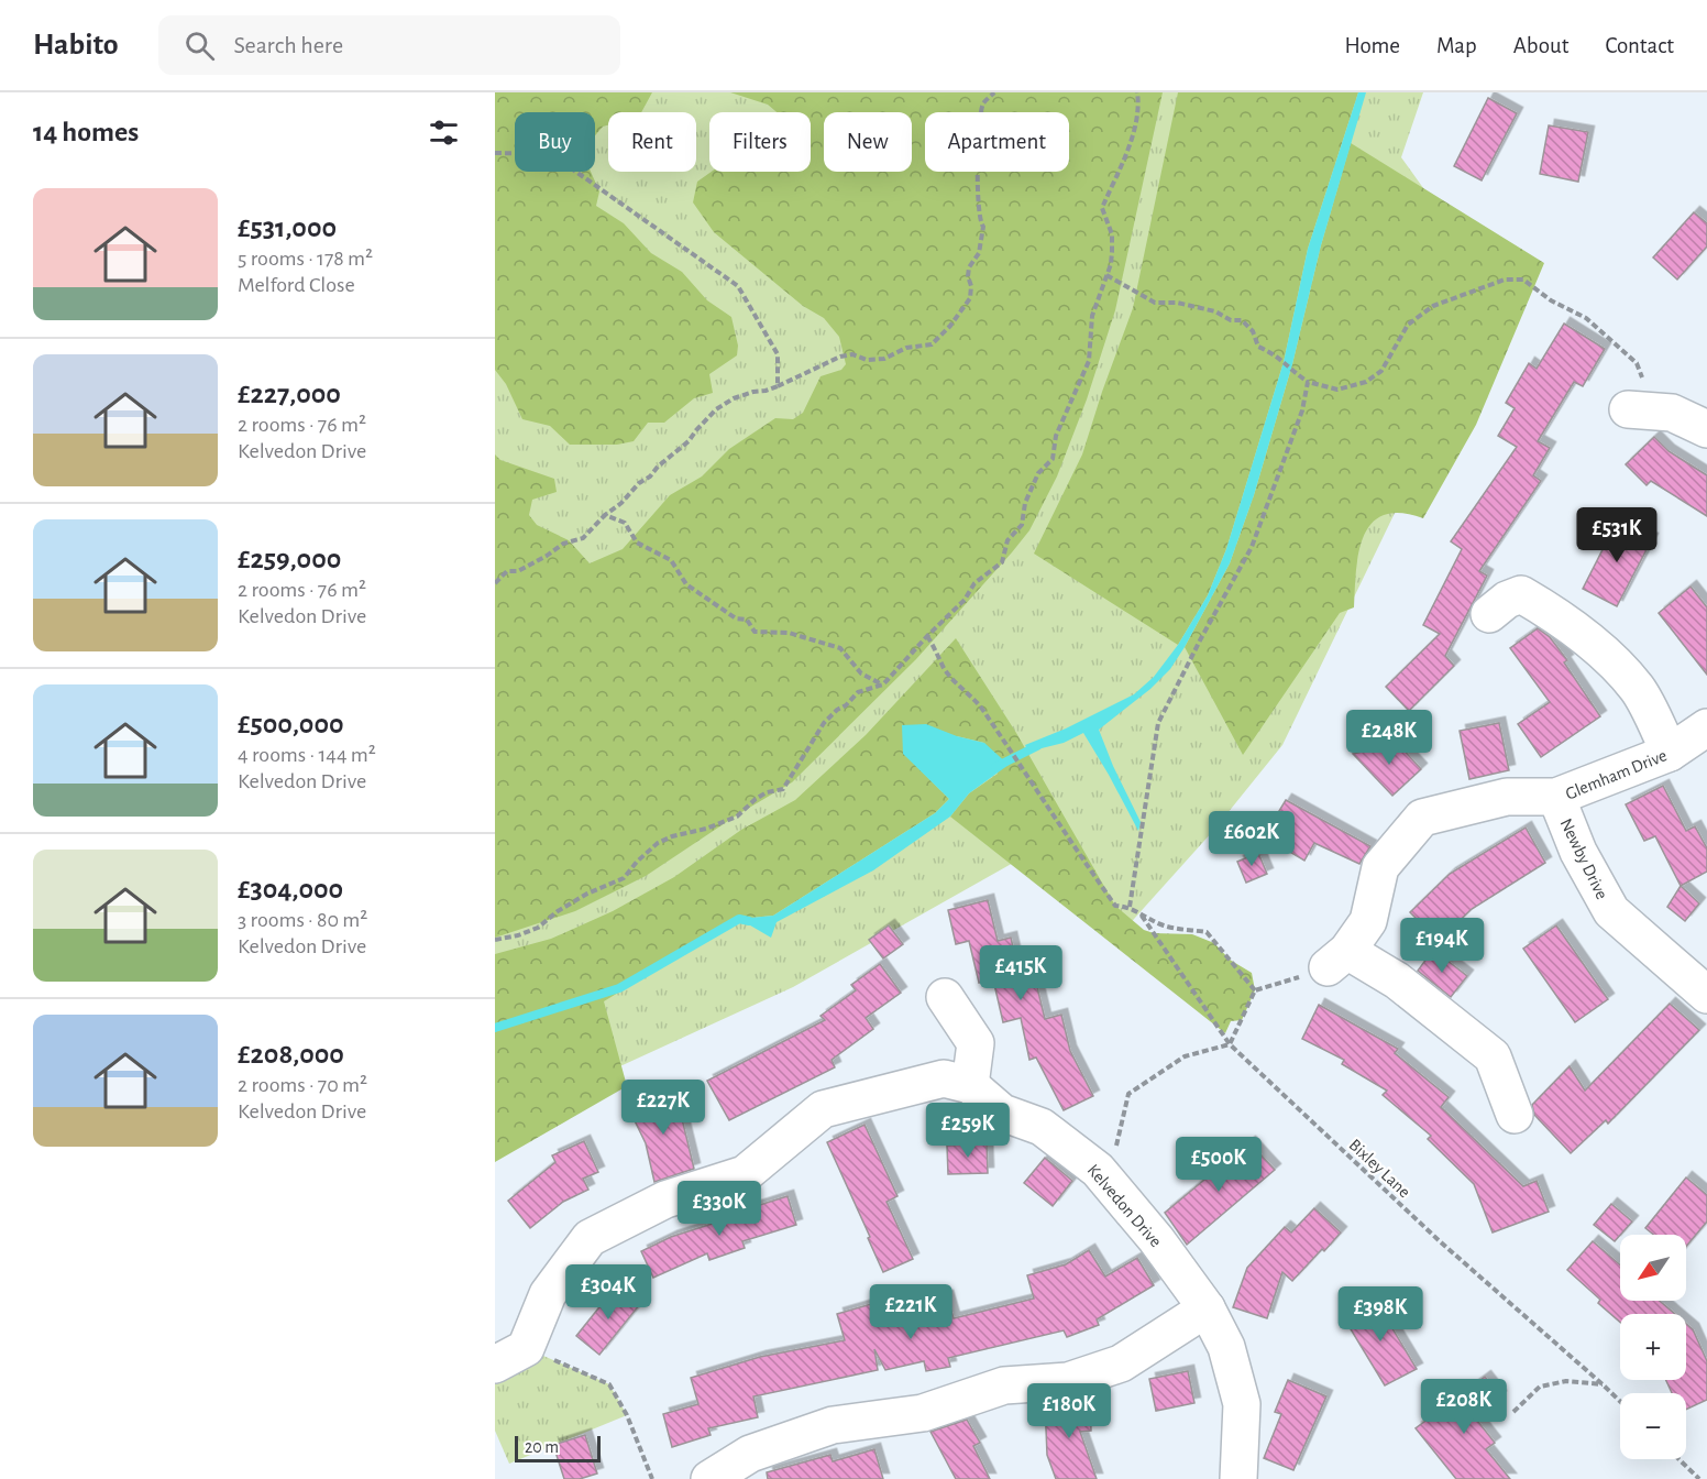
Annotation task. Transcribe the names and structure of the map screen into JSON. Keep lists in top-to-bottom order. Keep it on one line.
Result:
{"streets":{"street":["Glemham Drive","Newby Drive","Kelvedon Drive"],"path":["Bixley Lane"]},"crossings":[["Glemham Drive","Newby Drive"]],"scale_bar":"20 m","north":"bottom left","page":{"header":"Habito","search":"Search here","nav":["Home","Map","About","Contact"],"heading":"14 homes","chip":["Buy","Rent","Filters","New","Apartment"],"list":[{"name":"£531,000","note":"5 rooms · 178 m² · Melford Close"},{"name":"£227,000","note":"2 rooms · 76 m² · Kelvedon Drive"},{"name":"£259,000","note":"2 rooms · 76 m² · Kelvedon Drive"},{"name":"£500,000","note":"4 rooms · 144 m² · Kelvedon Drive"},{"name":"£304,000","note":"3 rooms · 80 m² · Kelvedon Drive"},{"name":"£208,000","note":"2 rooms · 70 m² · Kelvedon Drive"}],"price":["£531K","£248K","£602K","£194K","£415K","£227K","£259K","£500K","£330K","£304K","£221K","£398K","£208K","£180K"],"map_buttons":["+","−"],"scale":"20 m"}}
